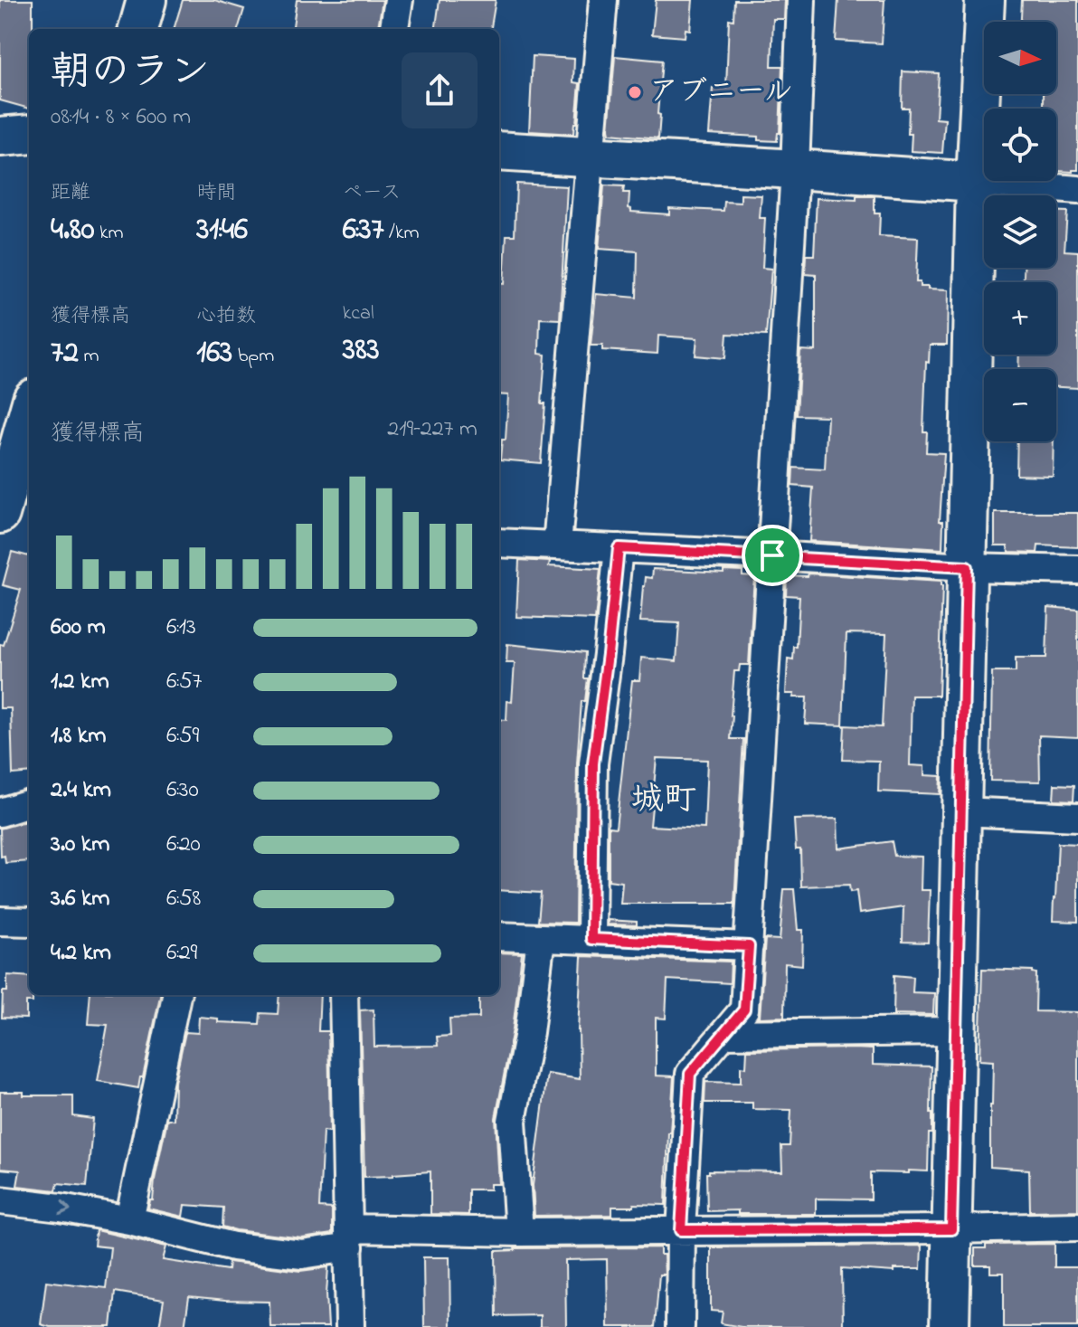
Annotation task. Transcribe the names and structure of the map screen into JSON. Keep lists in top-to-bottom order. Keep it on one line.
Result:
{"districts":["城町"],"places":["アブニール"],"north":"right","page":{"map_buttons":["+","−"],"heading":["朝のラン","08:14 · 8 × 600 m"],"stats":[["距離","4.80 km"],["時間","31:46"],["ペース","6:37 /km"],["獲得標高","72 m"],["心拍数","163 bpm"],["kcal","383"]],"chart":["獲得標高","219–227 m"],"list":[{"name":"600 m","note":"6:13"},{"name":"1.2 km","note":"6:57"},{"name":"1.8 km","note":"6:59"},{"name":"2.4 km","note":"6:30"},{"name":"3.0 km","note":"6:20"},{"name":"3.6 km","note":"6:58"},{"name":"4.2 km","note":"6:29"}]}}
